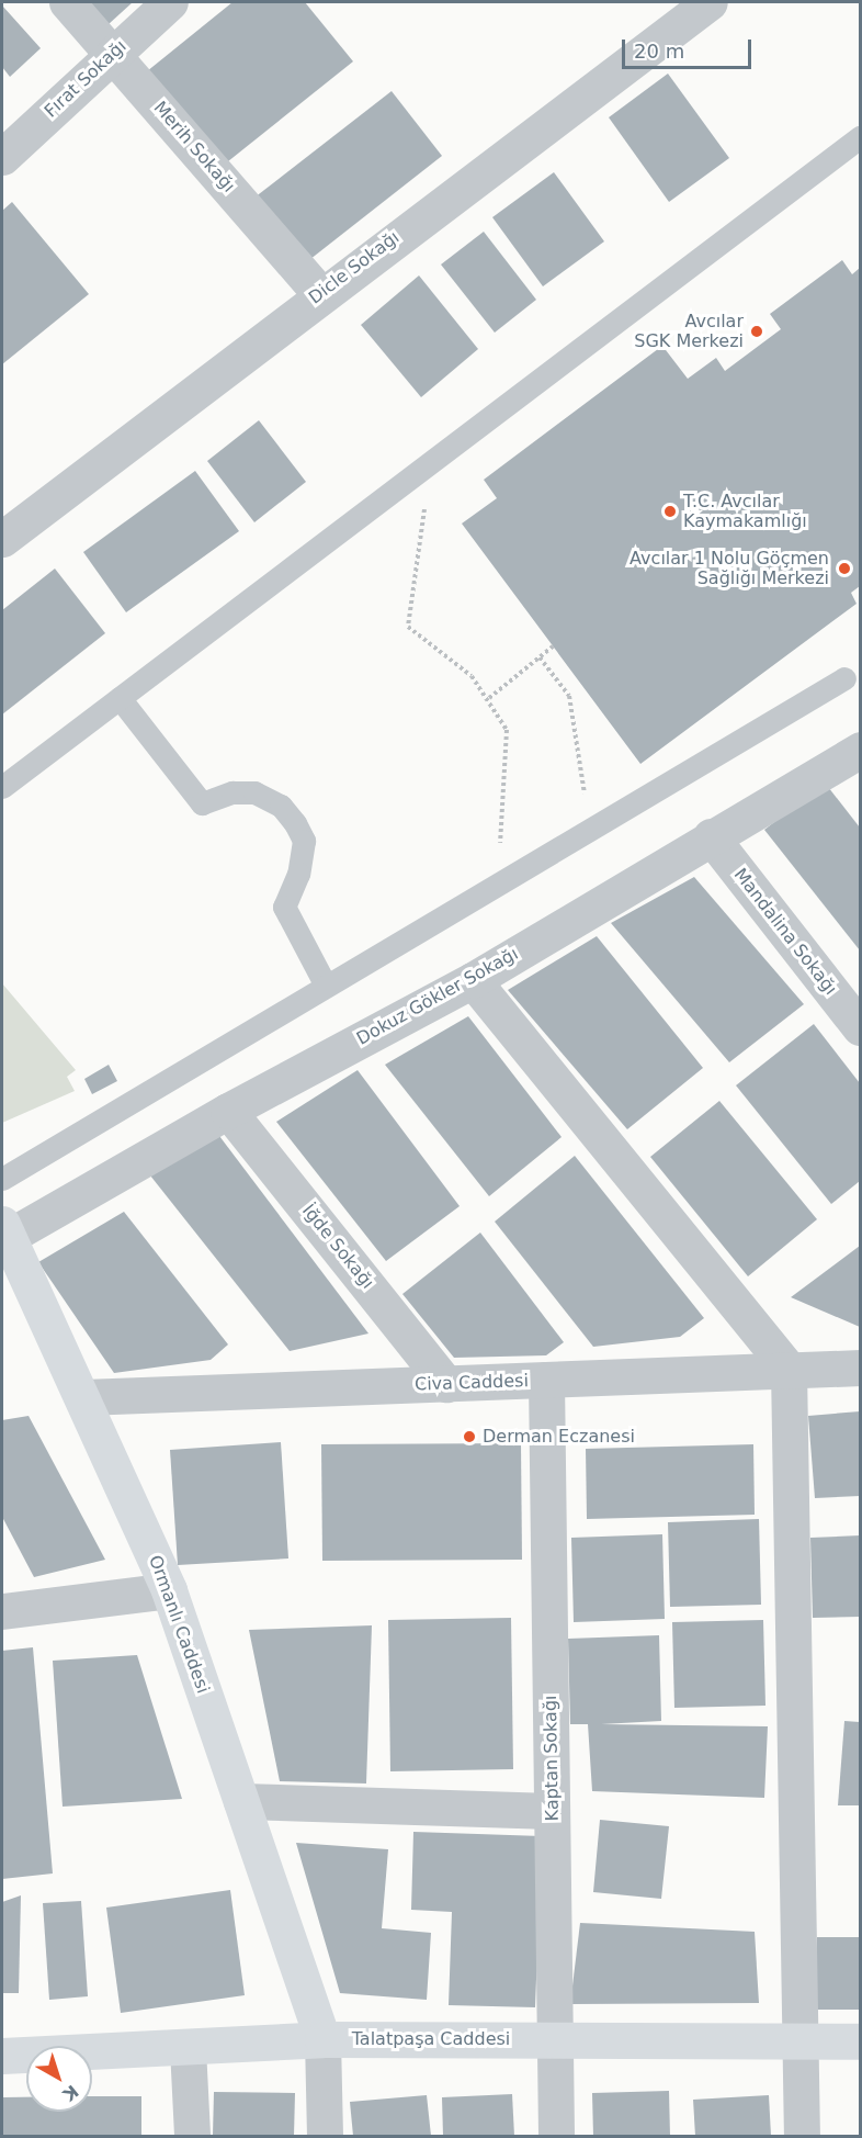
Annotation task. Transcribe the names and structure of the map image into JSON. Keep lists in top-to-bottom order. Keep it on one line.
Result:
{"streets":{"main road":["Ormanlı Caddesi","Talatpaşa Caddesi"],"street":["Fırat Sokağı","Merih Sokağı","Dicle Sokağı","Mandalina Sokağı","Dokuz Gökler Sokağı","İğde Sokağı","Civa Caddesi","Kaptan Sokağı"]},"crossings":[["Fırat Sokağı","Merih Sokağı"],["Merih Sokağı","Dicle Sokağı"],["Mandalina Sokağı","Dokuz Gökler Sokağı"],["Dokuz Gökler Sokağı","İğde Sokağı"],["Dokuz Gökler Sokağı","Ormanlı Caddesi"],["İğde Sokağı","Civa Caddesi"],["Civa Caddesi","Ormanlı Caddesi"],["Civa Caddesi","Kaptan Sokağı"],["Ormanlı Caddesi","Talatpaşa Caddesi"],["Kaptan Sokağı","Talatpaşa Caddesi"]],"places":["Avcılar SGK Merkezi","T.C. Avcılar Kaymakamlığı","Avcılar 1 Nolu Göçmen Sağlığı Merkezi","Derman Eczanesi"],"scale_bar":"20 m","north":"bottom right"}
